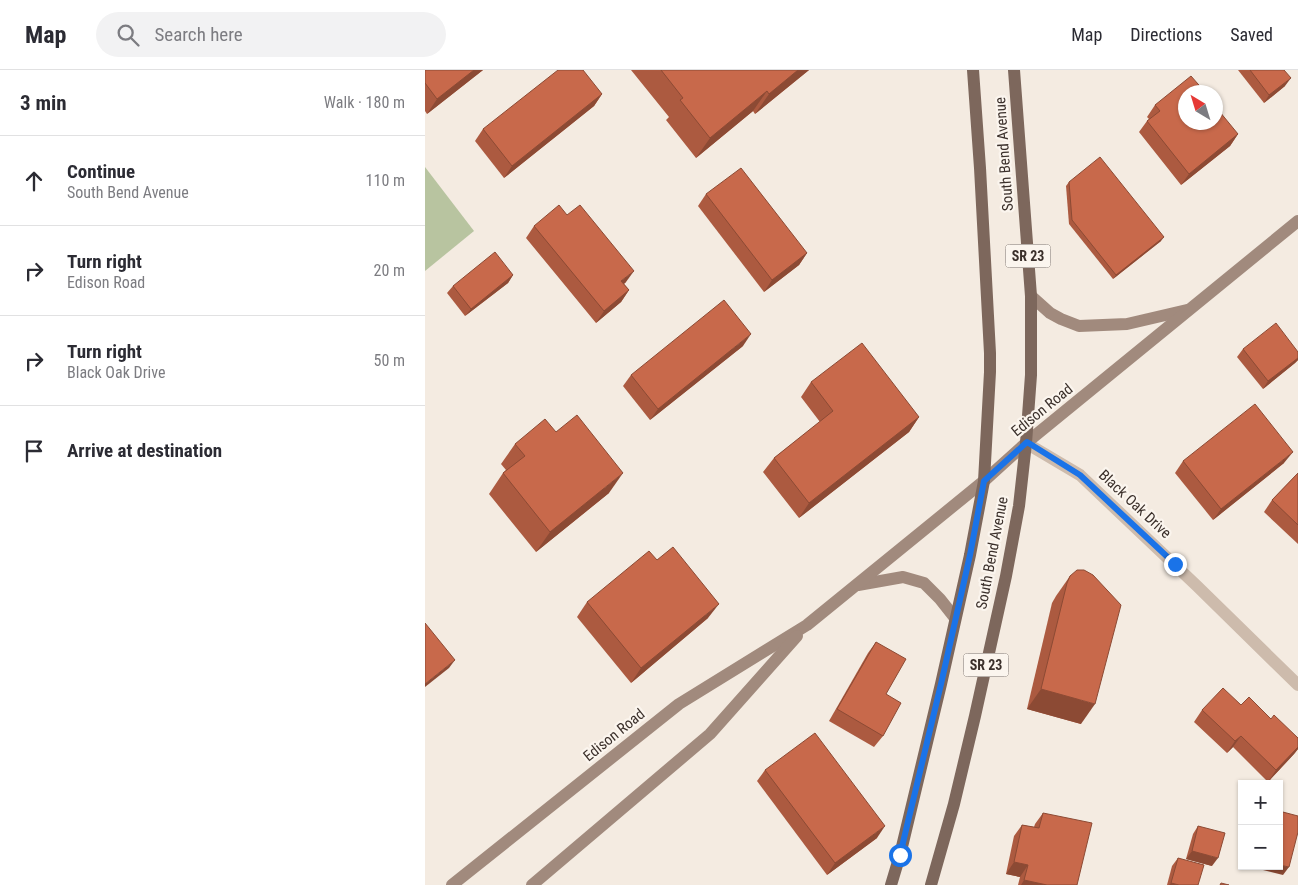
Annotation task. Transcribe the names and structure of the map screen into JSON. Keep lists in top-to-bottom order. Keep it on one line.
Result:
{"streets":{"main road":["South Bend Avenue","SR 23","Edison Road"],"street":["Black Oak Drive"]},"crossings":[["South Bend Avenue","Edison Road"],["South Bend Avenue","Black Oak Drive"],["Edison Road","Black Oak Drive"]],"north":"top left","page":{"header":"Map","search":"Search here","nav":["Map","Directions","Saved"],"heading":["3 min","Walk · 180 m"],"list":[["Continue","South Bend Avenue","110 m"],["Turn right","Edison Road","20 m"],["Turn right","Black Oak Drive","50 m"],"Arrive at destination"],"map_buttons":["+","−"]}}
